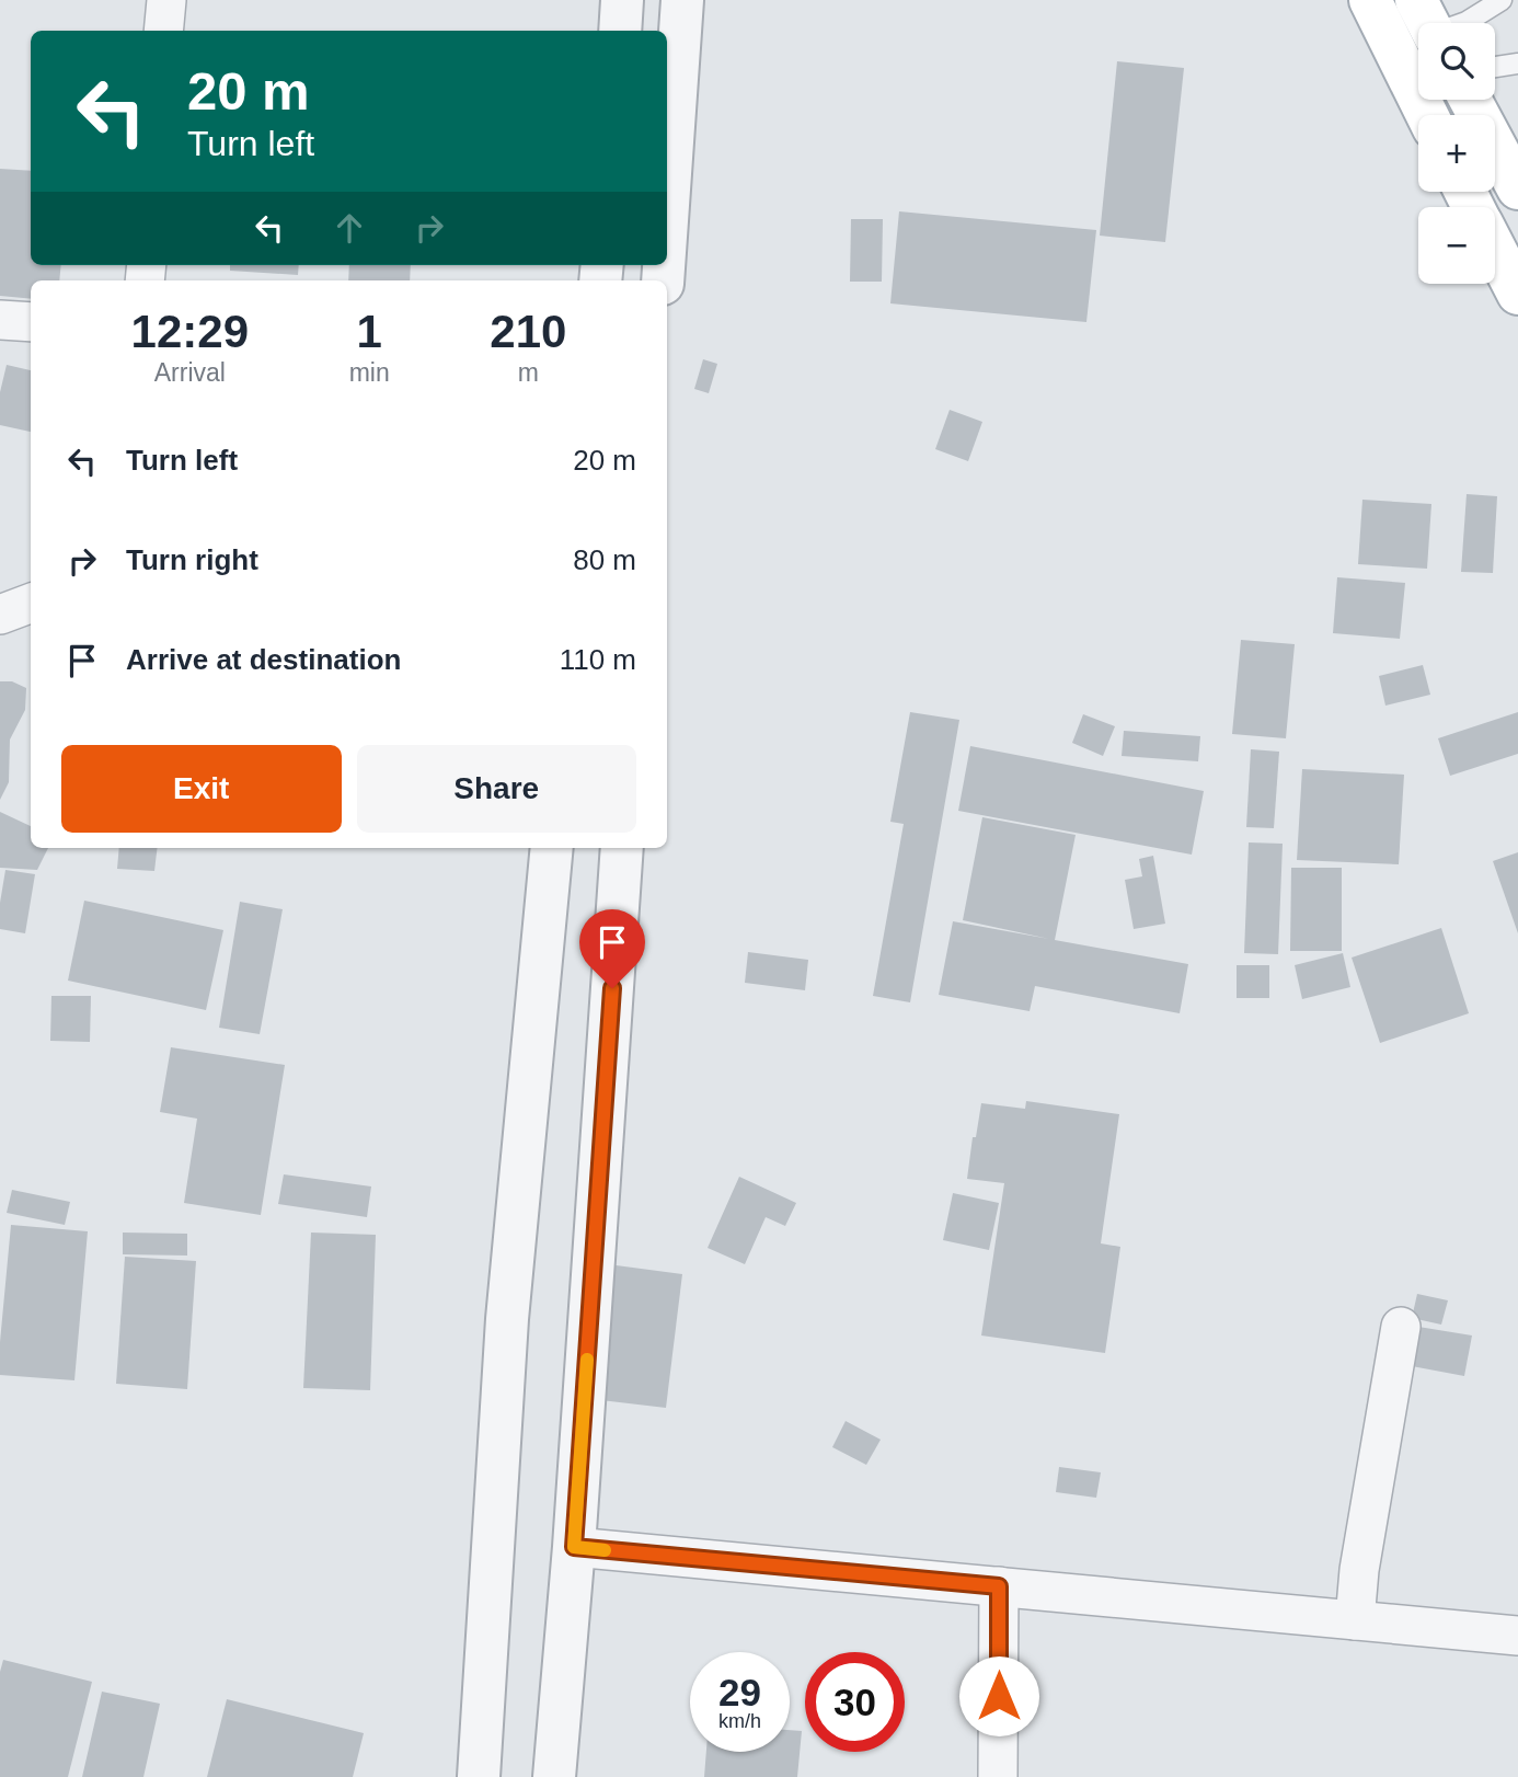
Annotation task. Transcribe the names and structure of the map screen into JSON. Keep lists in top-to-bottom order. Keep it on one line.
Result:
{"page":{"map_buttons":["+","−"],"turn":["20 m","Turn left"],"eta":["12:29","Arrival","1","min","210","m"],"list":[{"name":"Turn left","value":"20 m"},{"name":"Turn right","value":"80 m"},{"name":"Arrive at destination","value":"110 m"}],"buttons":["Exit","Share"],"speed":"29 km/h","limit":"30"}}
